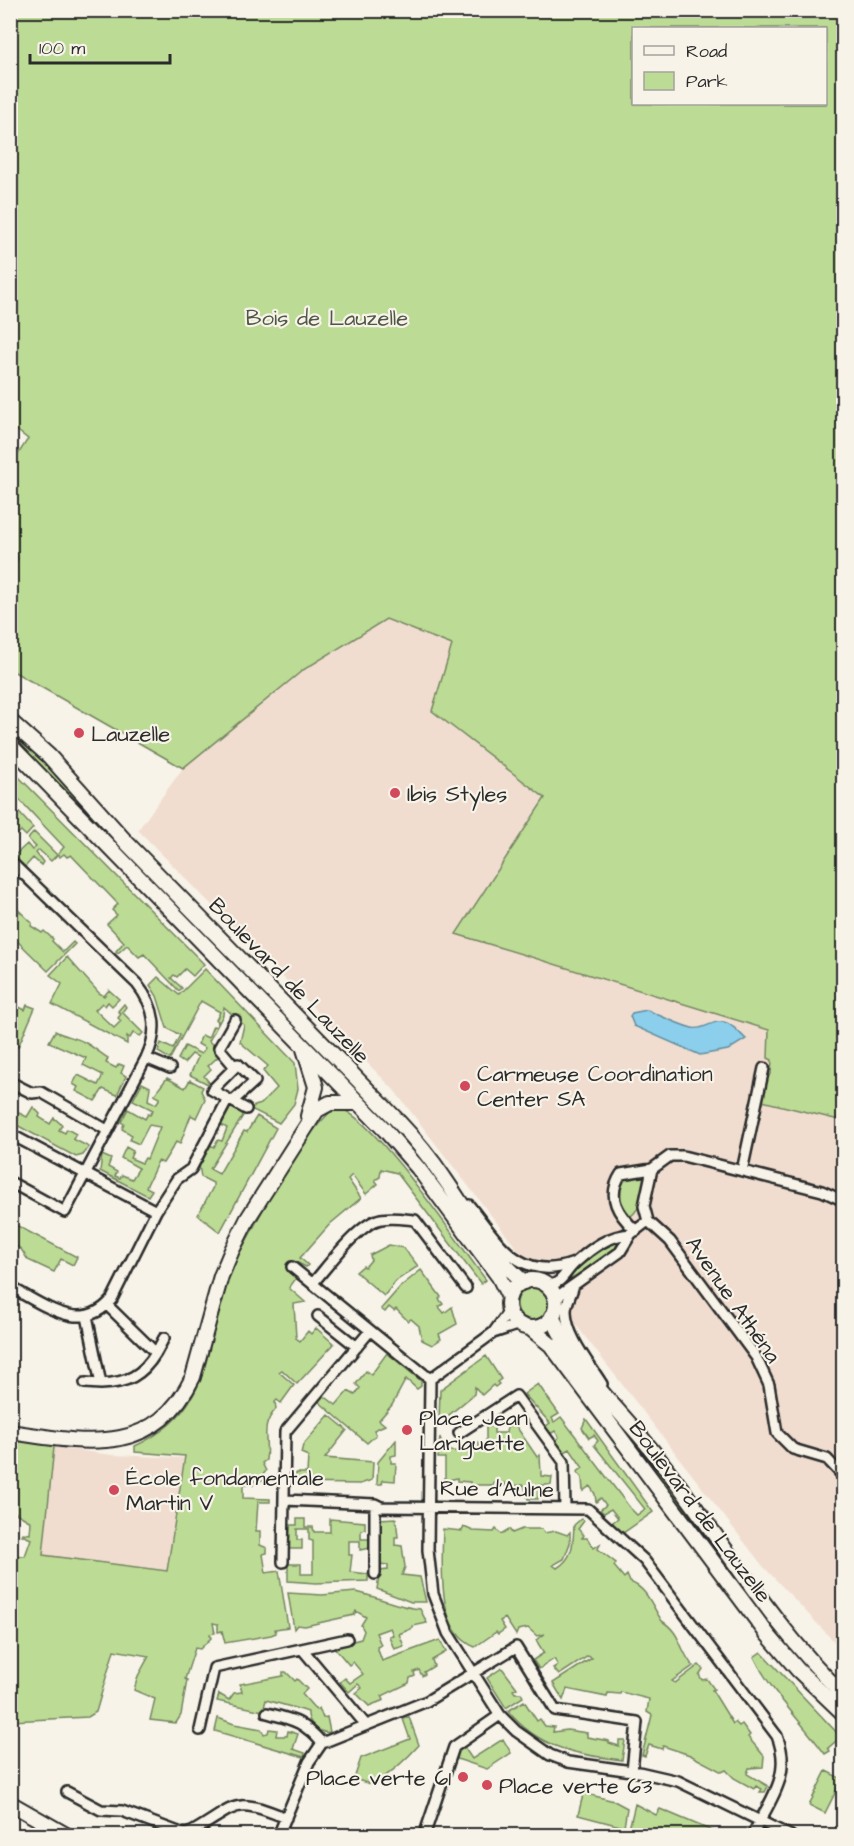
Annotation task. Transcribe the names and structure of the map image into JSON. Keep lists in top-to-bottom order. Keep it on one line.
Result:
{"streets":{"main road":["Boulevard de Lauzelle"],"street":["Avenue Athéna","Rue d'Aulne"]},"parks":["Bois de Lauzelle"],"places":["Lauzelle","Ibis Styles","Carmeuse Coordination Center SA","Place Jean Lariguette","École fondamentale Martin V","Place verte 61","Place verte 63"],"legend":["Road","Park"],"scale_bar":"100 m"}
